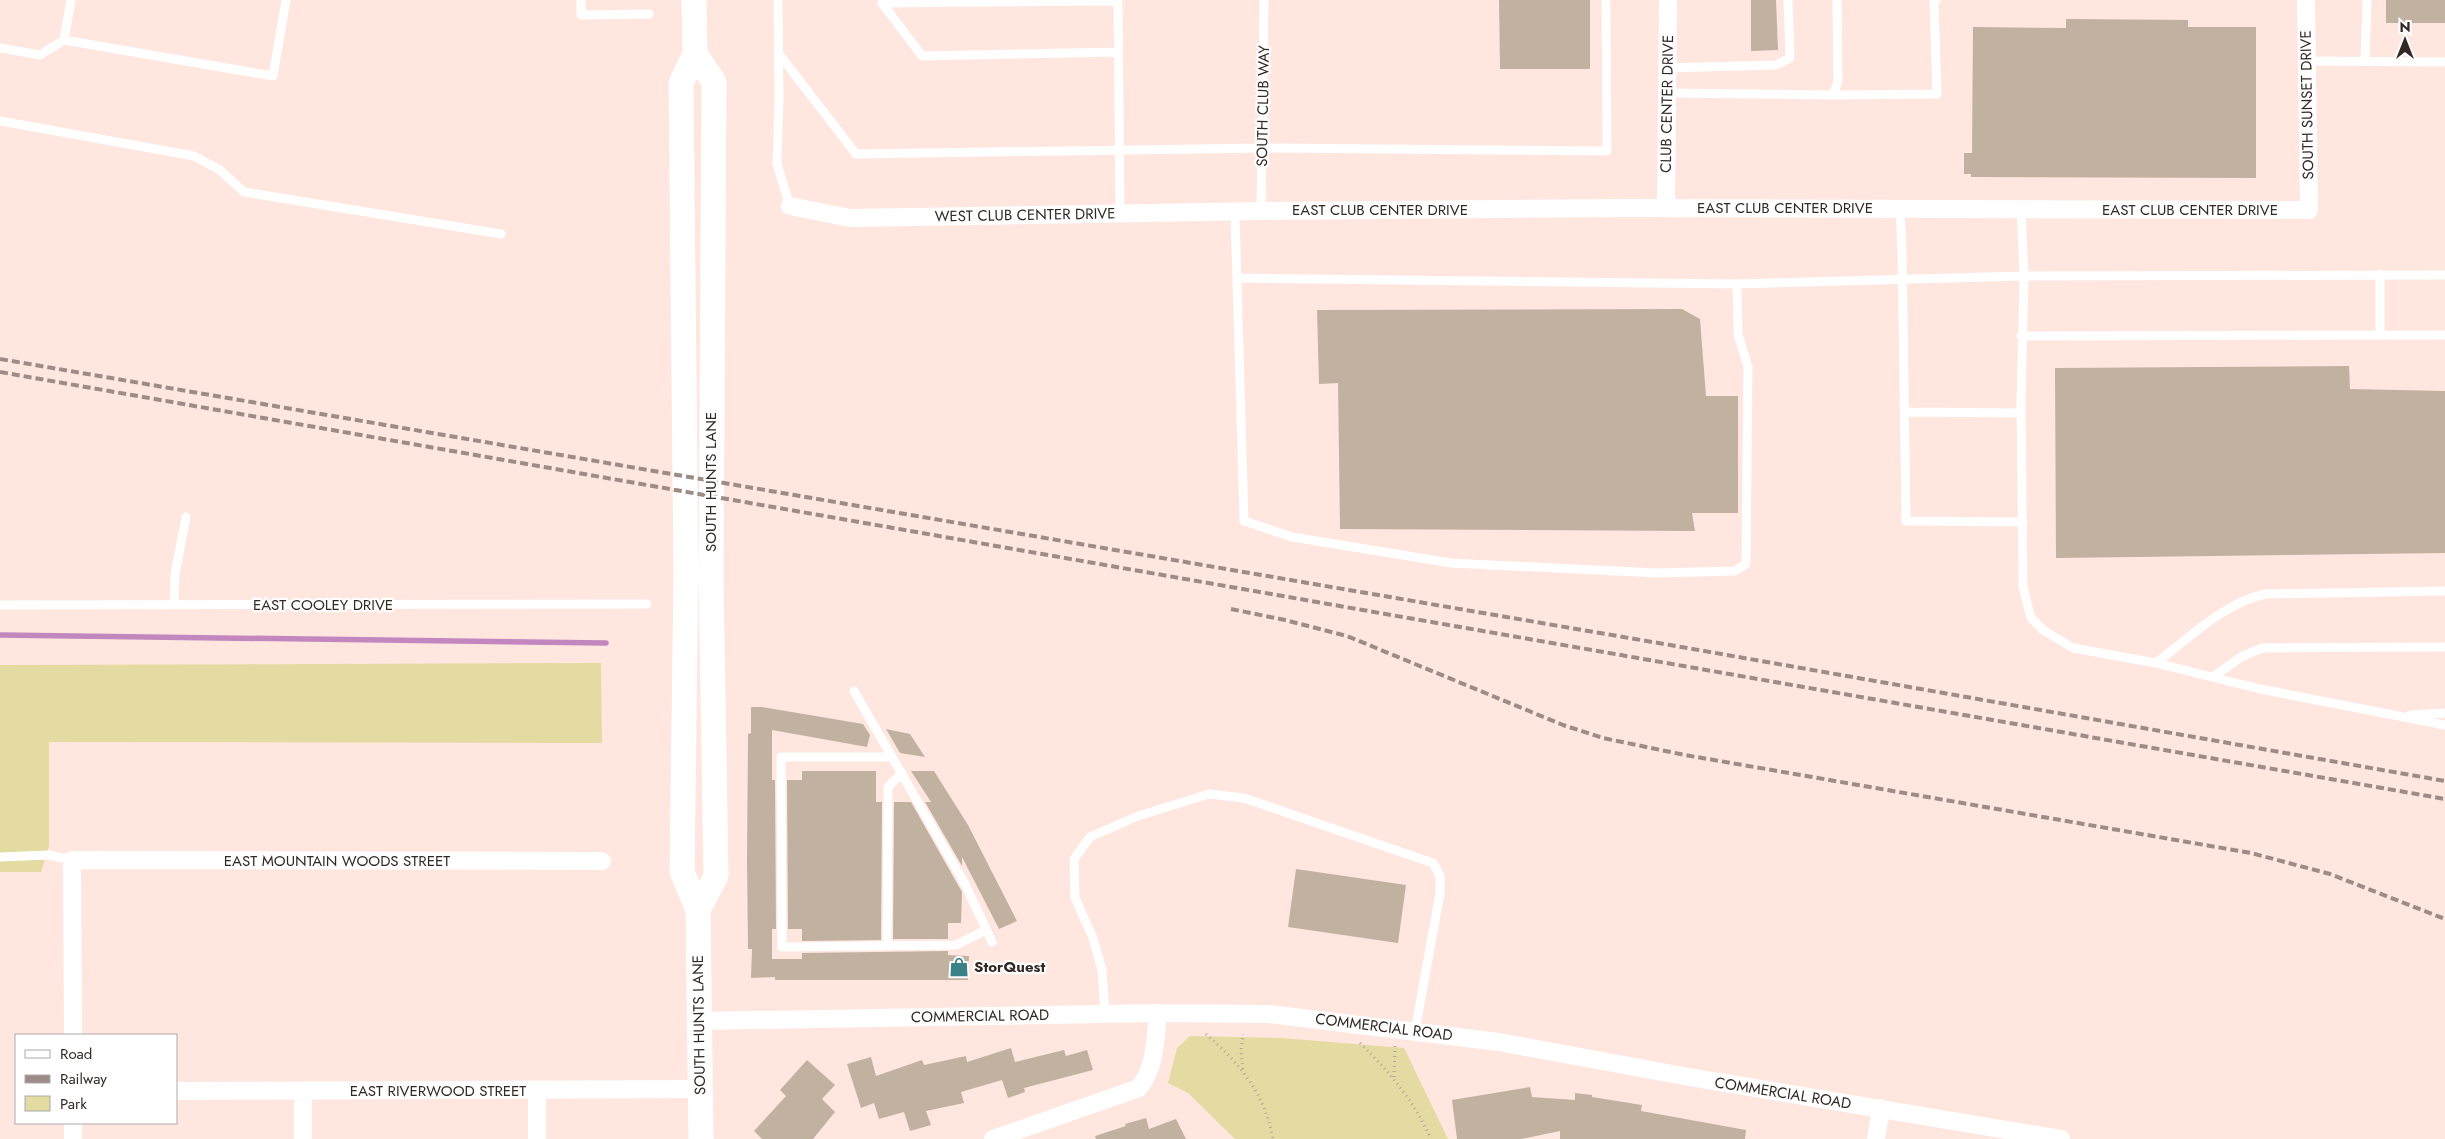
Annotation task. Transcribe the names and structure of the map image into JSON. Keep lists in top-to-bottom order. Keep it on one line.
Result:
{"streets":{"main road":["SOUTH HUNTS LANE"],"street":["CLUB CENTER DRIVE","SOUTH SUNSET DRIVE","EAST CLUB CENTER DRIVE","WEST CLUB CENTER DRIVE","EAST MOUNTAIN WOODS STREET","COMMERCIAL ROAD","EAST RIVERWOOD STREET"],"lane":["SOUTH CLUB WAY","EAST COOLEY DRIVE"]},"crossings":[["CLUB CENTER DRIVE","EAST CLUB CENTER DRIVE"],["SOUTH SUNSET DRIVE","EAST CLUB CENTER DRIVE"],["SOUTH CLUB WAY","EAST CLUB CENTER DRIVE"],["SOUTH CLUB WAY","WEST CLUB CENTER DRIVE"],["EAST CLUB CENTER DRIVE","WEST CLUB CENTER DRIVE"],["SOUTH HUNTS LANE","COMMERCIAL ROAD"],["SOUTH HUNTS LANE","EAST RIVERWOOD STREET"]],"places":{"shop":["StorQuest"]},"legend":["Road","Railway","Park"],"north":"top"}
